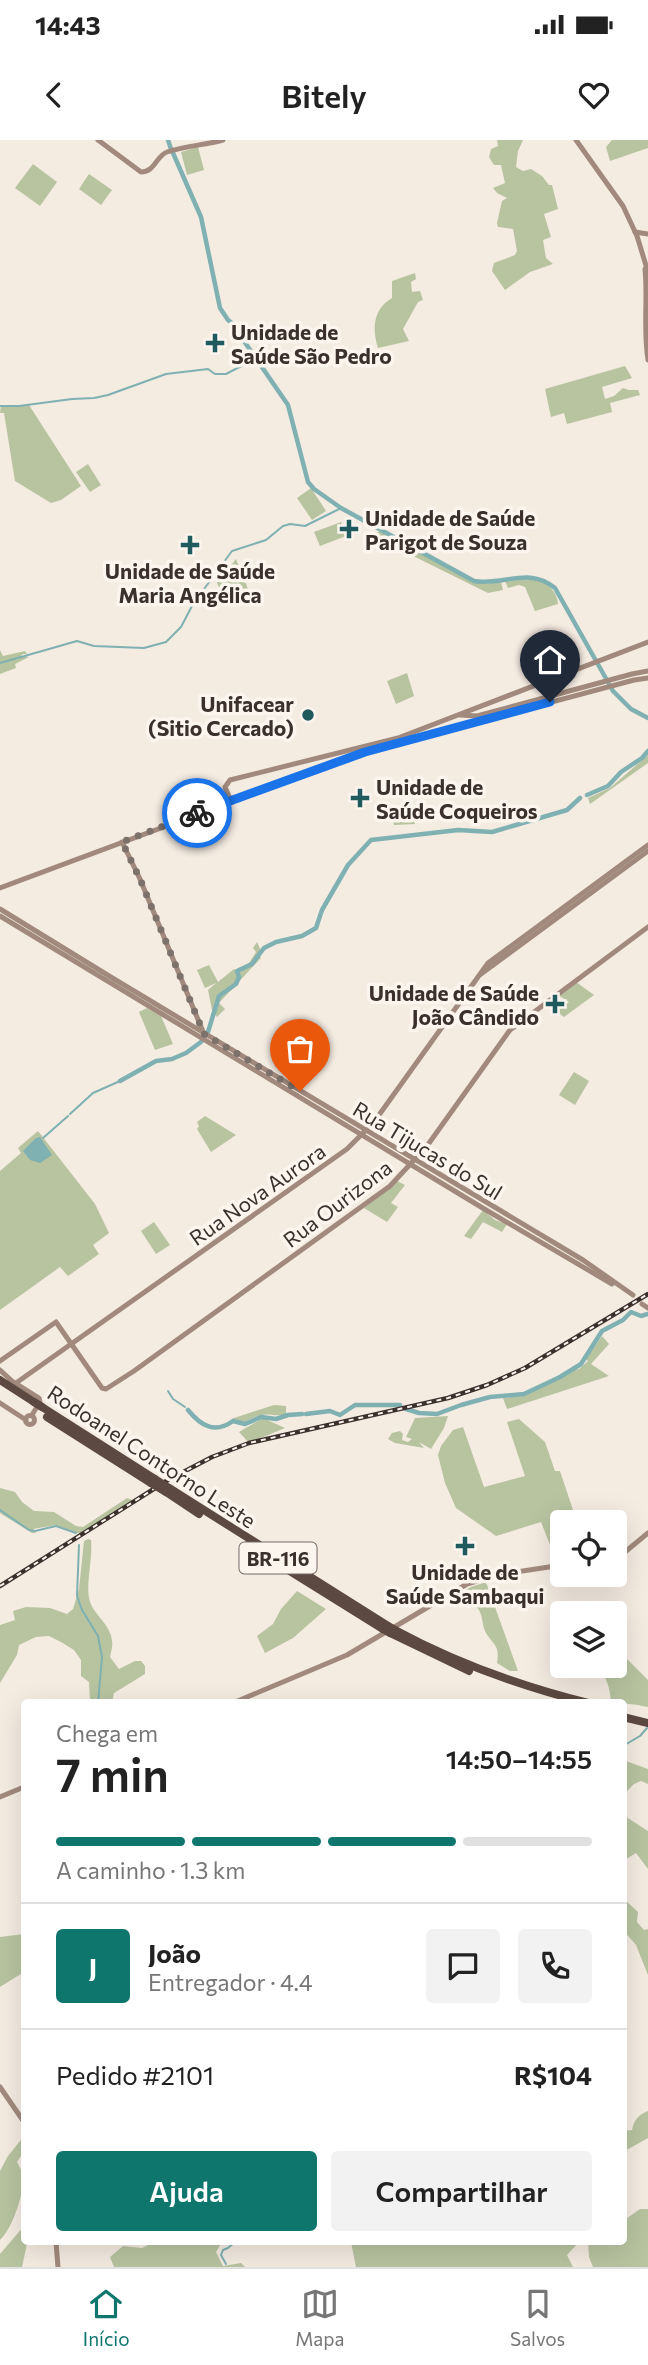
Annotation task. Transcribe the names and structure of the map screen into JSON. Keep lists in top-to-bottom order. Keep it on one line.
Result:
{"streets":{"highway":["Rodoanel Contorno Leste","BR-116"],"main road":["Rua Tijucas do Sul","Rua Nova Aurora","Rua Ourizona"]},"crossings":[["Rua Tijucas do Sul","Rua Nova Aurora"],["Rua Tijucas do Sul","Rua Ourizona"],["Rua Nova Aurora","Rua Ourizona"]],"places":{"health":["Unidade de Saúde São Pedro","Unidade de Saúde Parigot de Souza","Unidade de Saúde Maria Angélica","Unidade de Saúde Coqueiros","Unidade de Saúde João Cândido","Unidade de Saúde Sambaqui"],"other":["Unifacear (Sitio Cercado)"]},"page":{"status":"14:43","header":"Bitely","heading":["7 min","Chega em","14:50–14:55"],"panel":["João","Entregador · 4.4","Pedido #2101","R$104"],"bar":"A caminho · 1.3 km","round":"J","buttons":["Ajuda","Compartilhar"],"tabs":["Início","Mapa","Salvos"]}}
